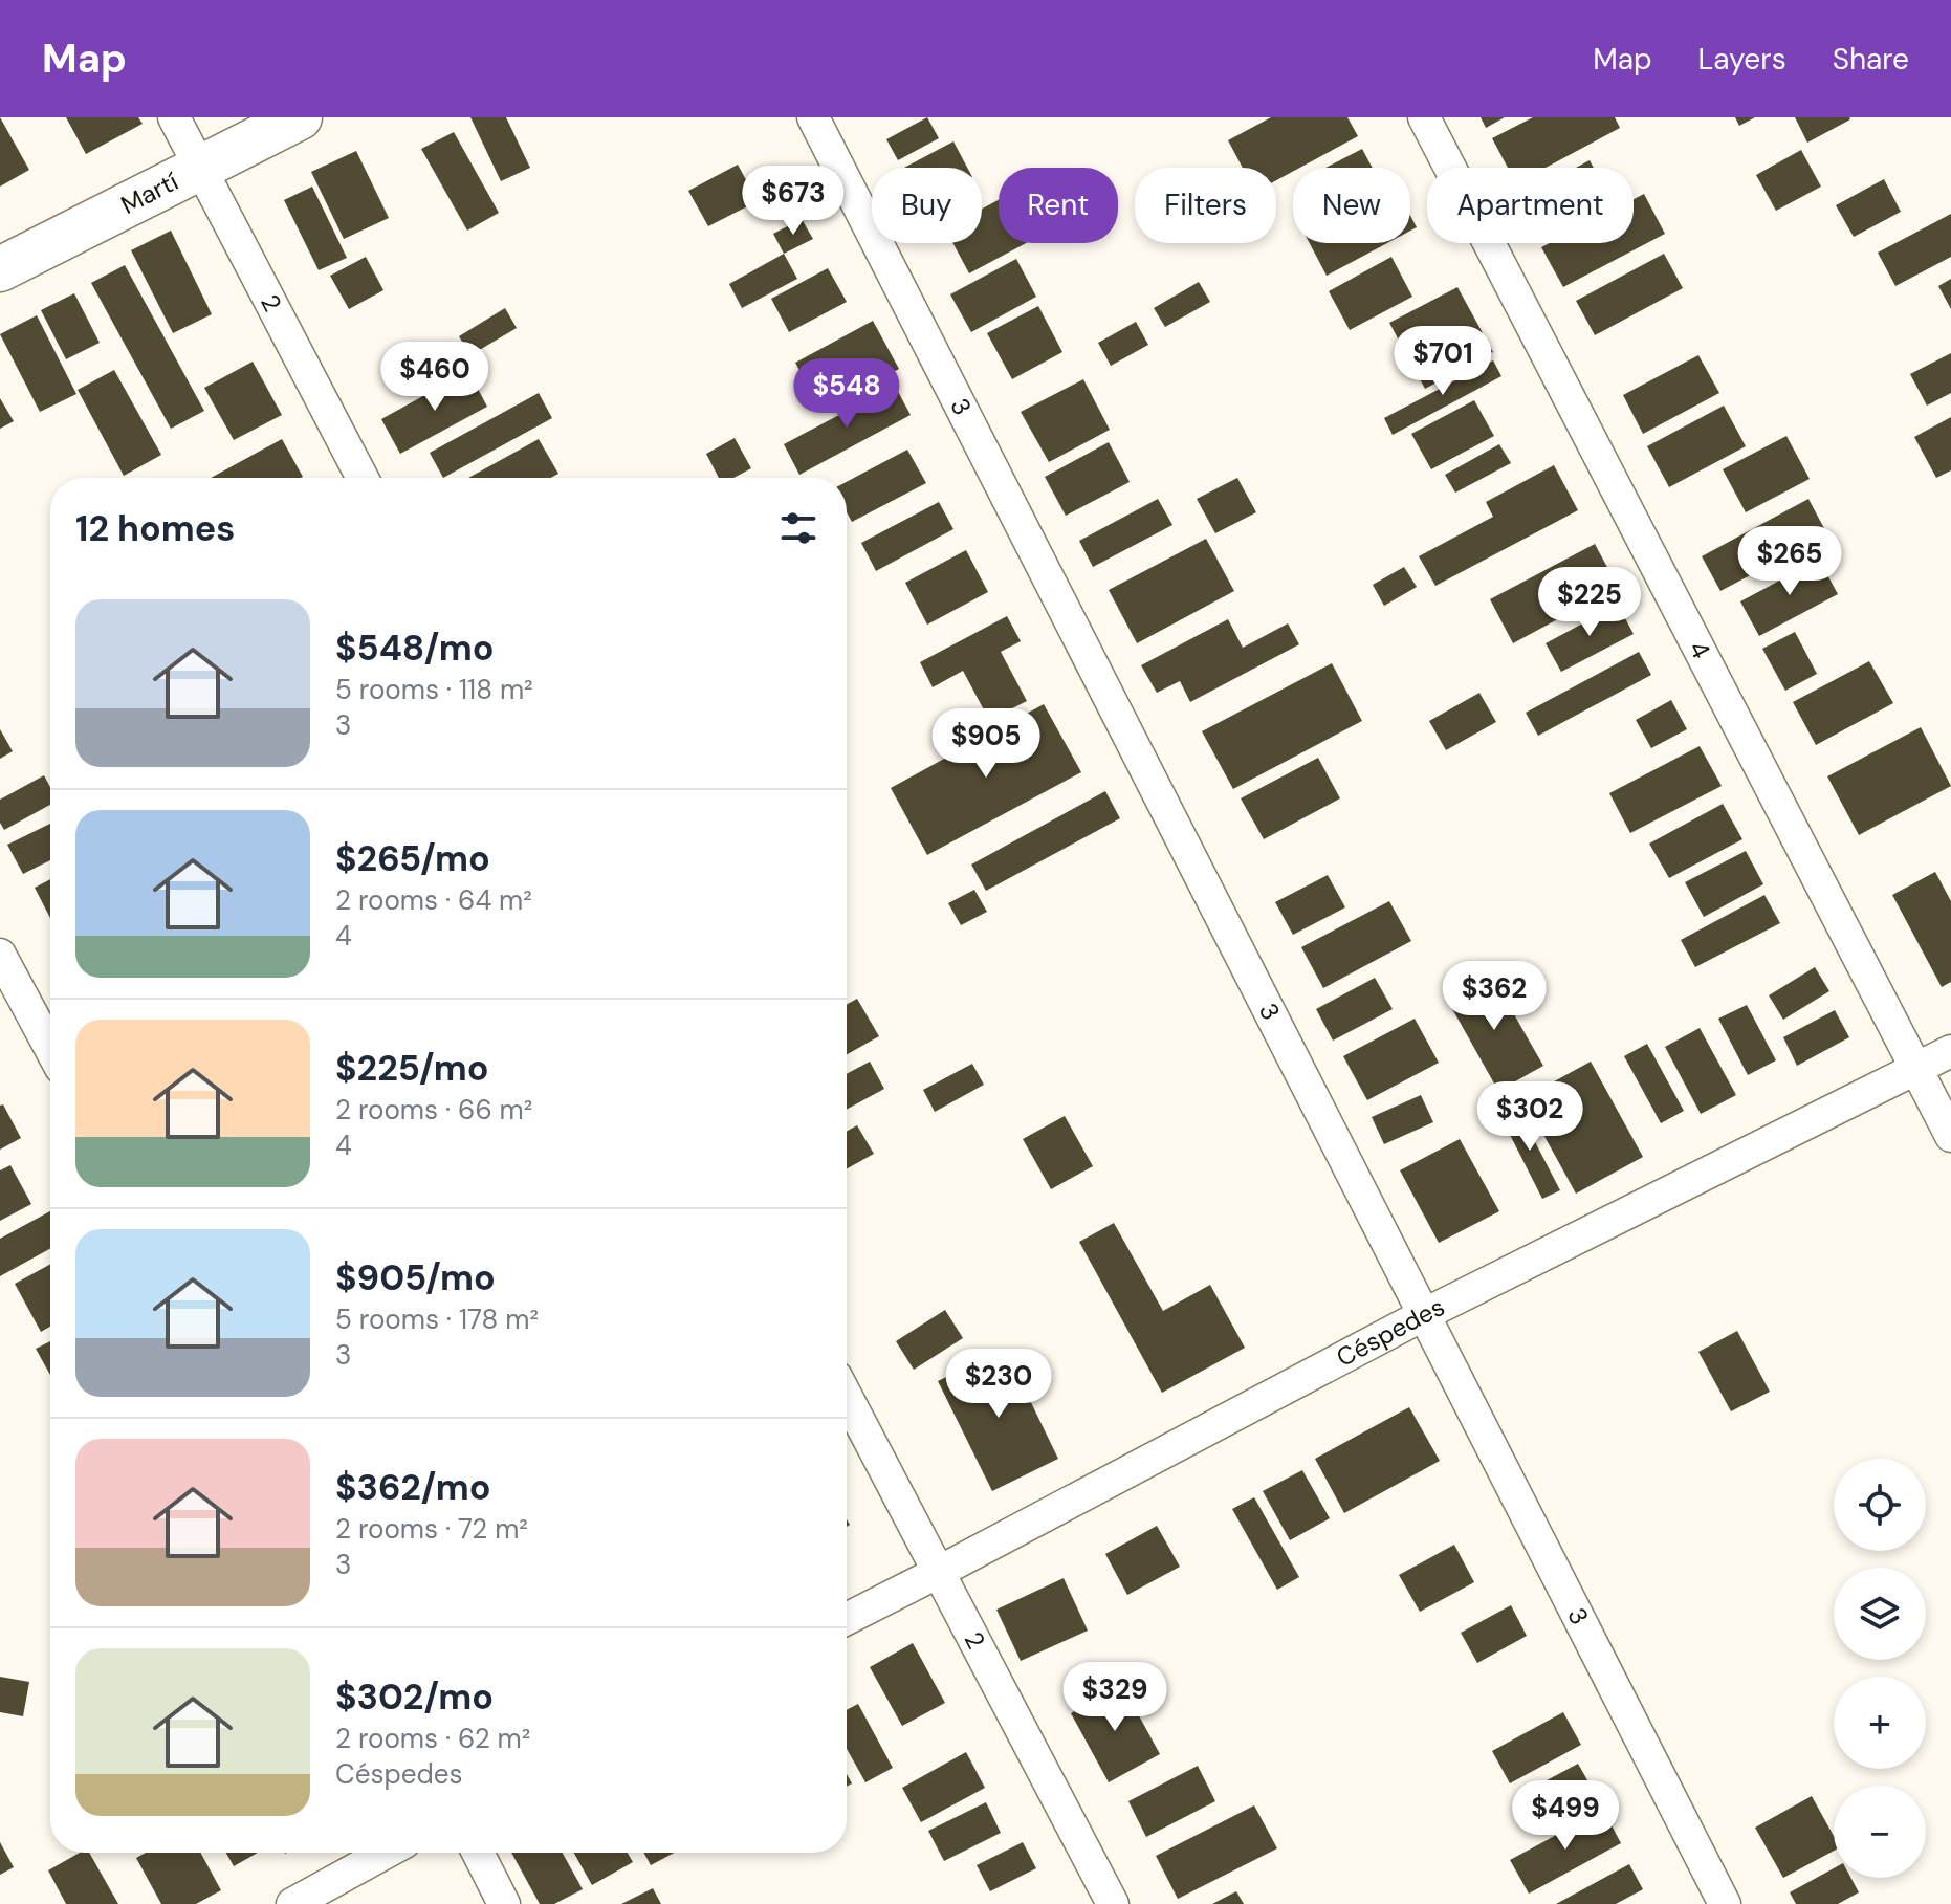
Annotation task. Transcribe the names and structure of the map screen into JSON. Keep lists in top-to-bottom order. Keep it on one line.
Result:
{"streets":{"street":["Martí","2","3","4","Céspedes"]},"crossings":[["Martí","2"],["2","Céspedes"],["3","Céspedes"],["4","Céspedes"]],"page":{"header":"Map","nav":["Map","Layers","Share"],"price":["$673","$701","$460","$548","$265","$225","$905","$362","$302","$230","$329","$499"],"chip":["Buy","Rent","Filters","New","Apartment"],"heading":"12 homes","list":[{"name":"$548/mo","note":"5 rooms · 118 m² · 3"},{"name":"$265/mo","note":"2 rooms · 64 m² · 4"},{"name":"$225/mo","note":"2 rooms · 66 m² · 4"},{"name":"$905/mo","note":"5 rooms · 178 m² · 3"},{"name":"$362/mo","note":"2 rooms · 72 m² · 3"},{"name":"$302/mo","note":"2 rooms · 62 m² · Céspedes"}],"map_buttons":["+","−"]}}
